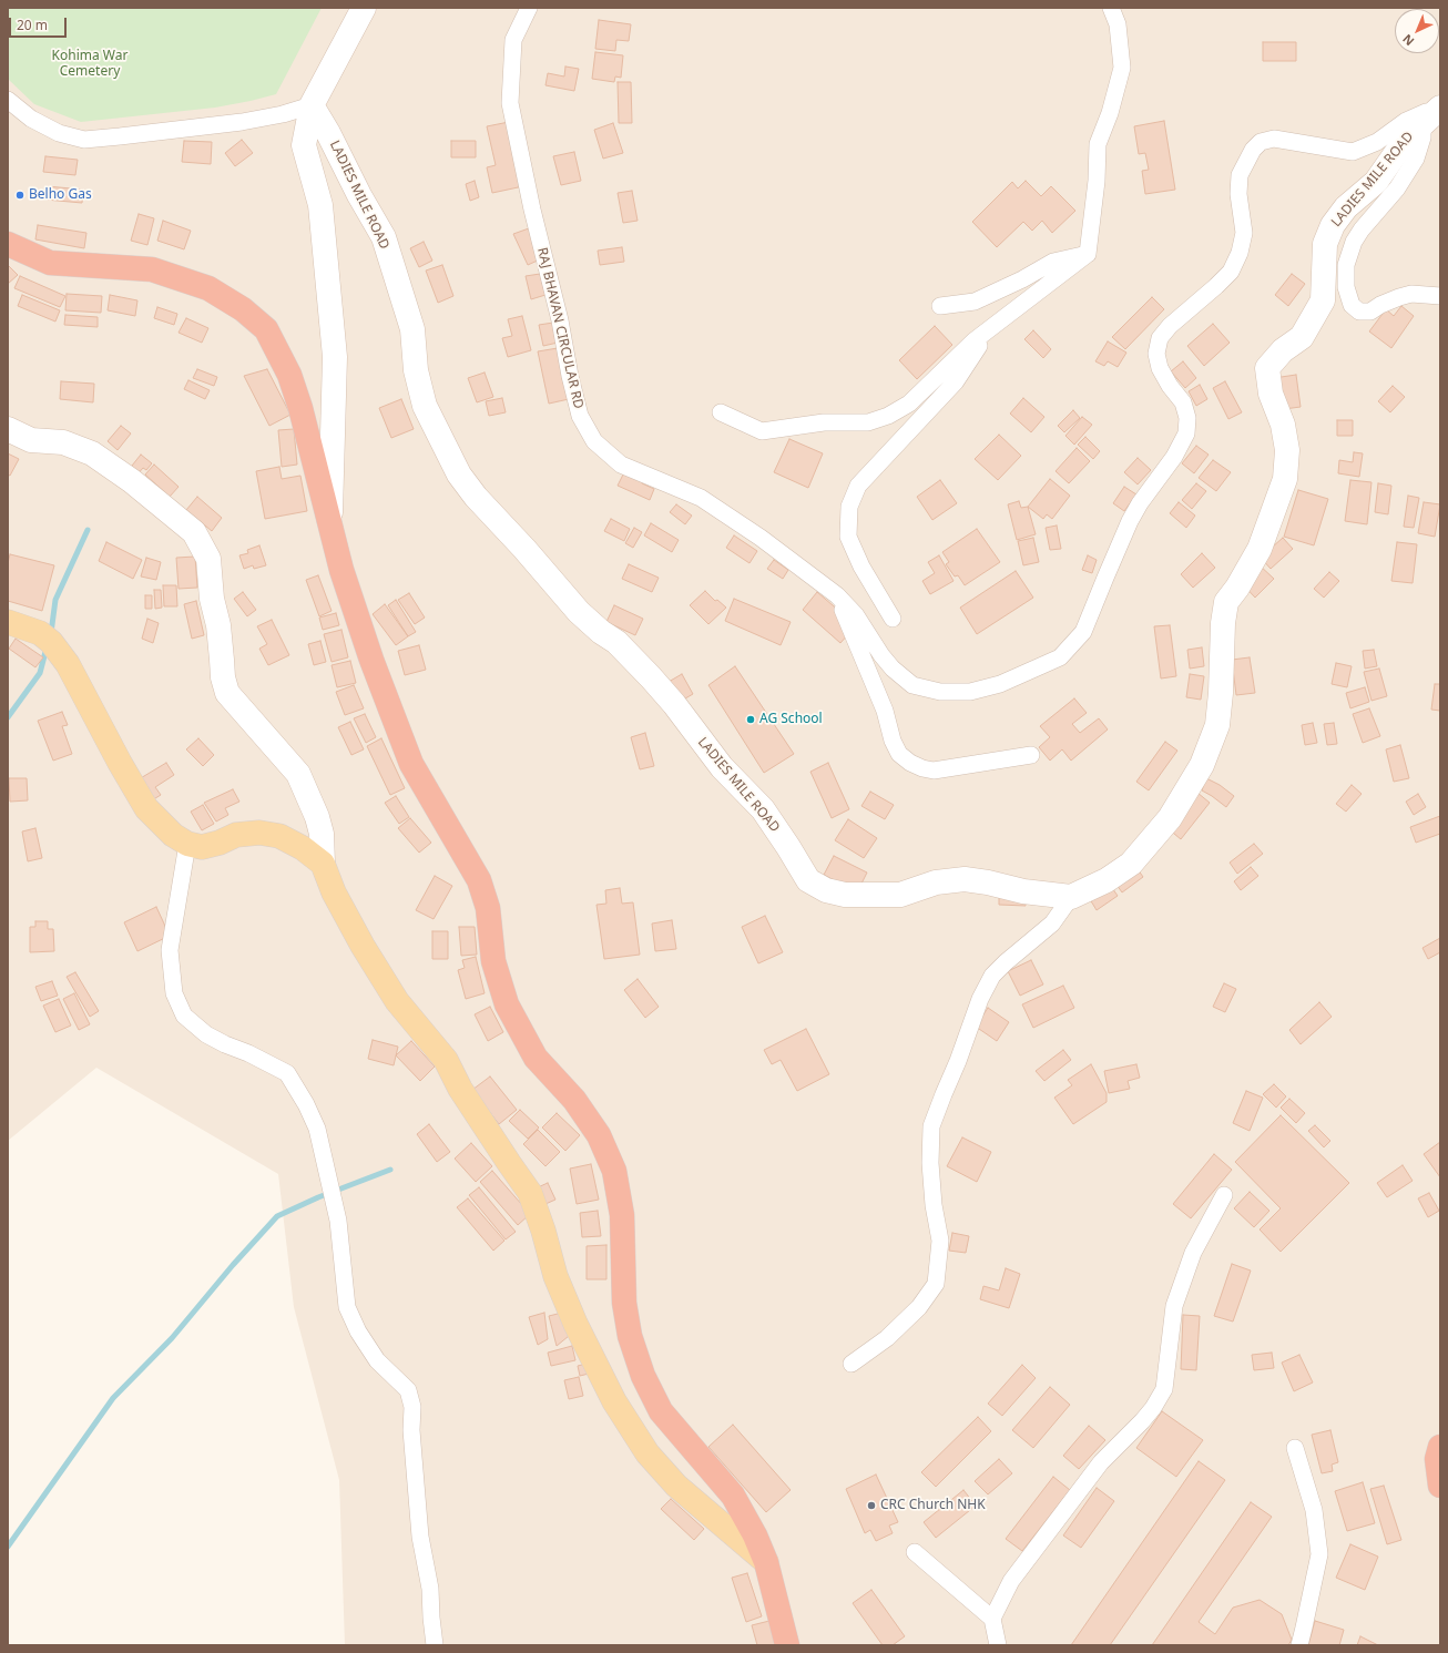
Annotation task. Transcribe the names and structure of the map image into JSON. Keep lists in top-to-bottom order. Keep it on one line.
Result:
{"streets":{"street":["LADIES MILE ROAD","RAJ BHAVAN CIRCULAR RD"]},"crossings":[["LADIES MILE ROAD","RAJ BHAVAN CIRCULAR RD"]],"parks":["Kohima War Cemetery"],"places":["Belho Gas","AG School","CRC Church NHK"],"scale_bar":"20 m","north":"bottom left"}
